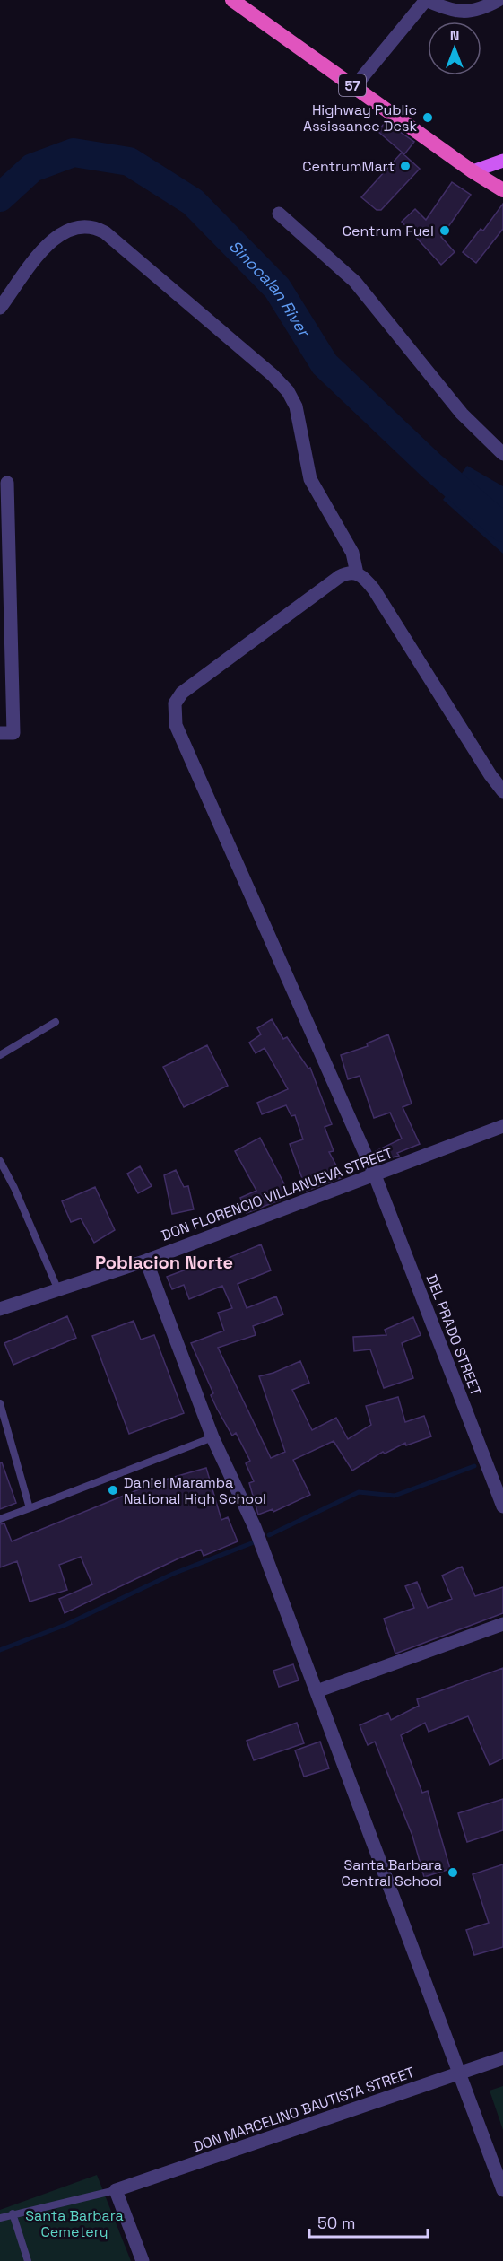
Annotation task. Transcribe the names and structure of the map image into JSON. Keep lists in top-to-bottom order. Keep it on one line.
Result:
{"streets":{"highway":["57"],"street":["DON FLORENCIO VILLANUEVA STREET","DEL PRADO STREET","DON MARCELINO BAUTISTA STREET"]},"crossings":[["DON FLORENCIO VILLANUEVA STREET","DEL PRADO STREET"]],"districts":["Poblacion Norte"],"water":["Sinocalan River"],"parks":["Santa Barbara Cemetery"],"places":["Highway Public Assissance Desk","CentrumMart","Centrum Fuel","Daniel Maramba National High School","Santa Barbara Central School"],"scale_bar":"50 m","north":"top"}
